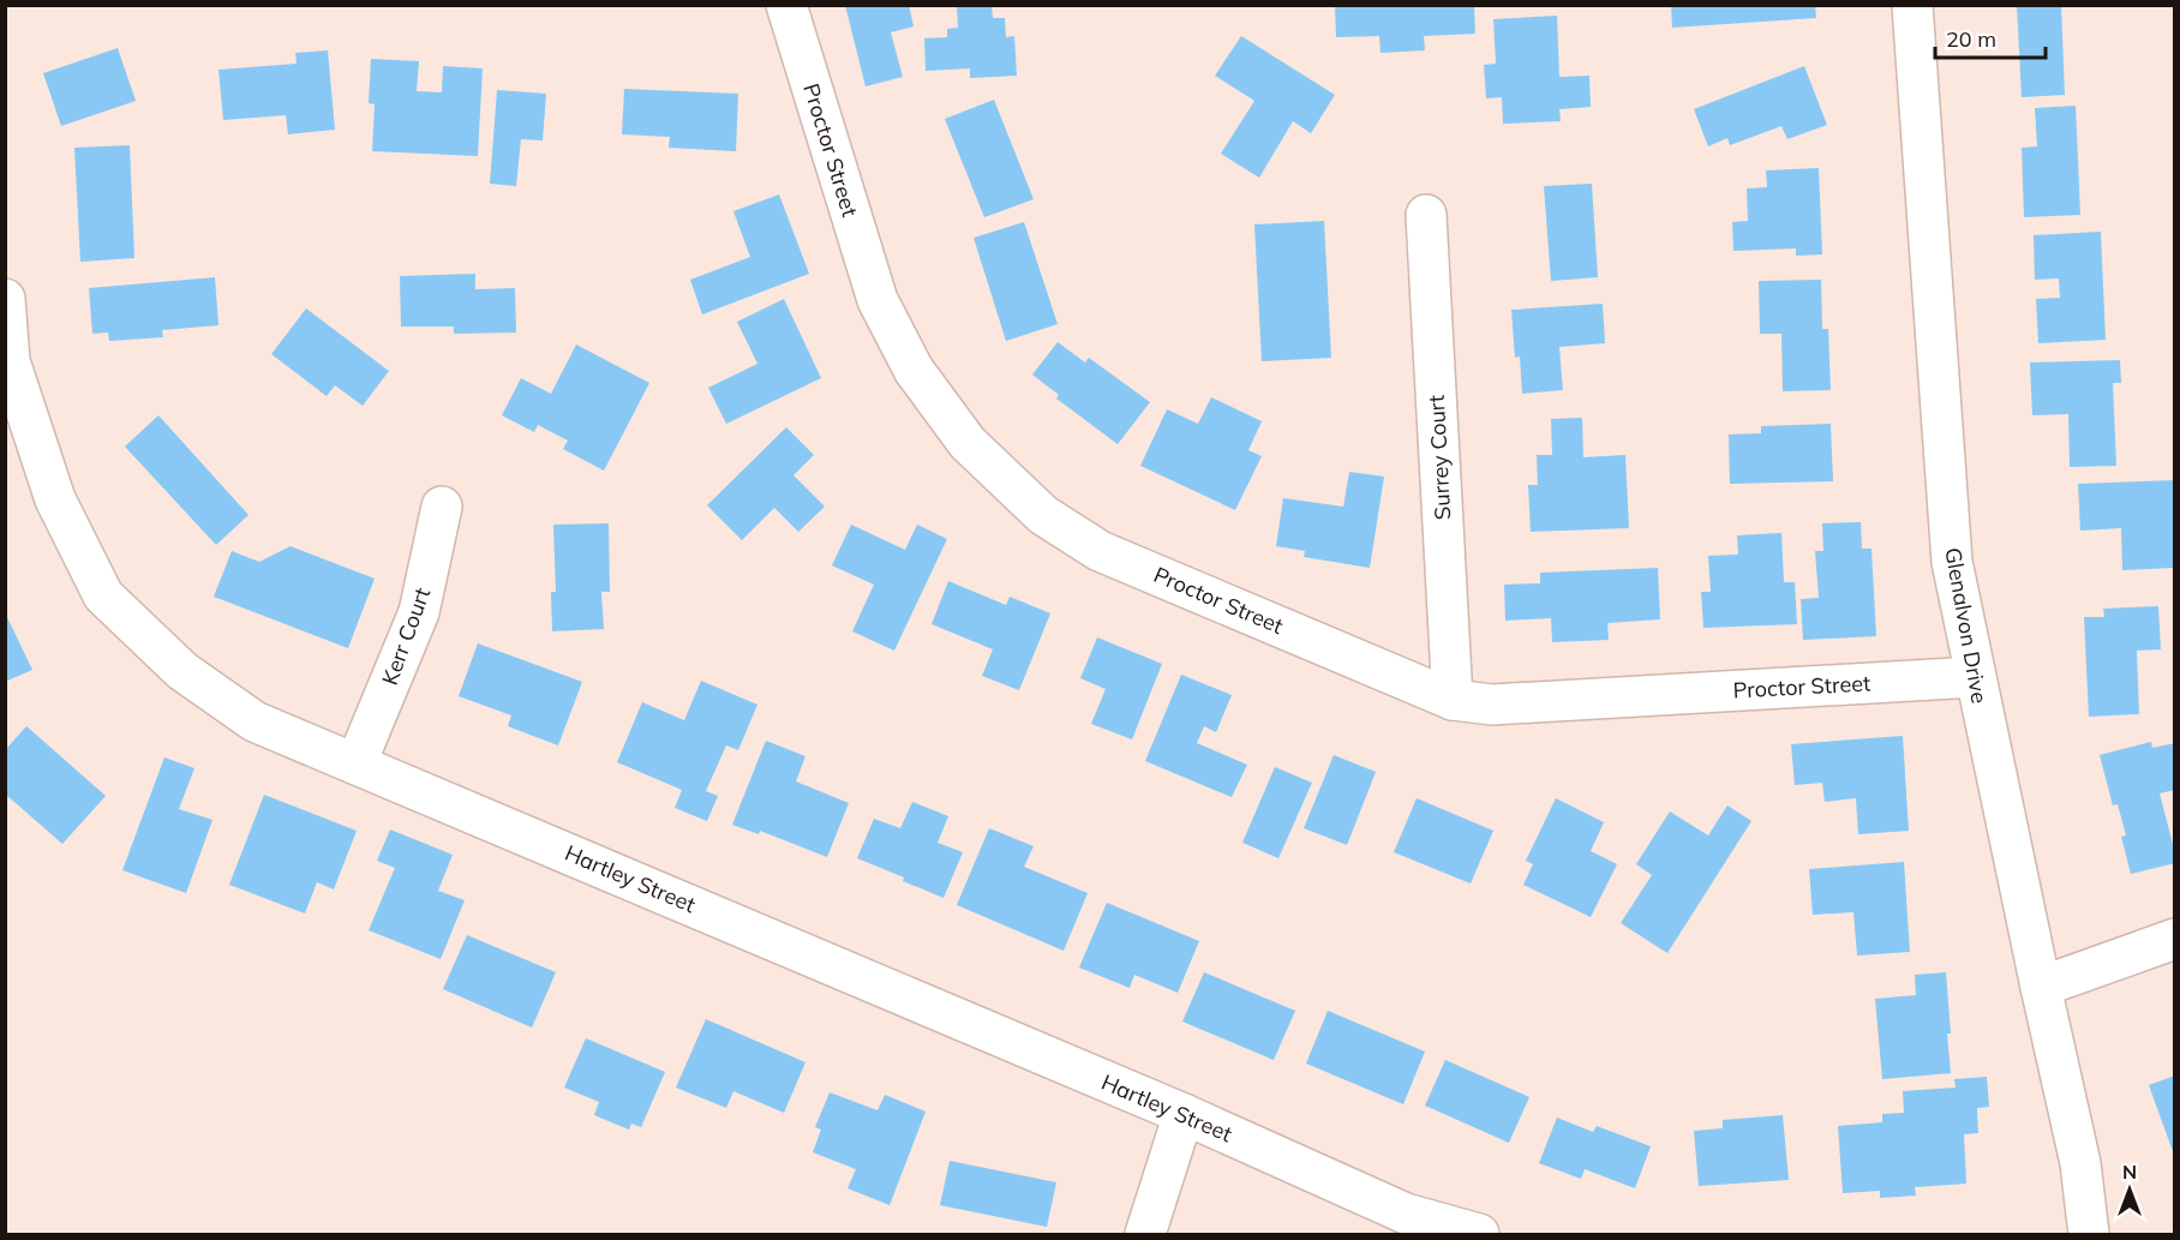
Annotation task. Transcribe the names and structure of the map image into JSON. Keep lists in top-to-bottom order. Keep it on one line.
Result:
{"streets":{"street":["Proctor Street","Surrey Court","Glenalvon Drive","Kerr Court","Hartley Street"]},"crossings":[["Proctor Street","Surrey Court"],["Proctor Street","Glenalvon Drive"],["Kerr Court","Hartley Street"]],"scale_bar":"20 m","north":"top"}
